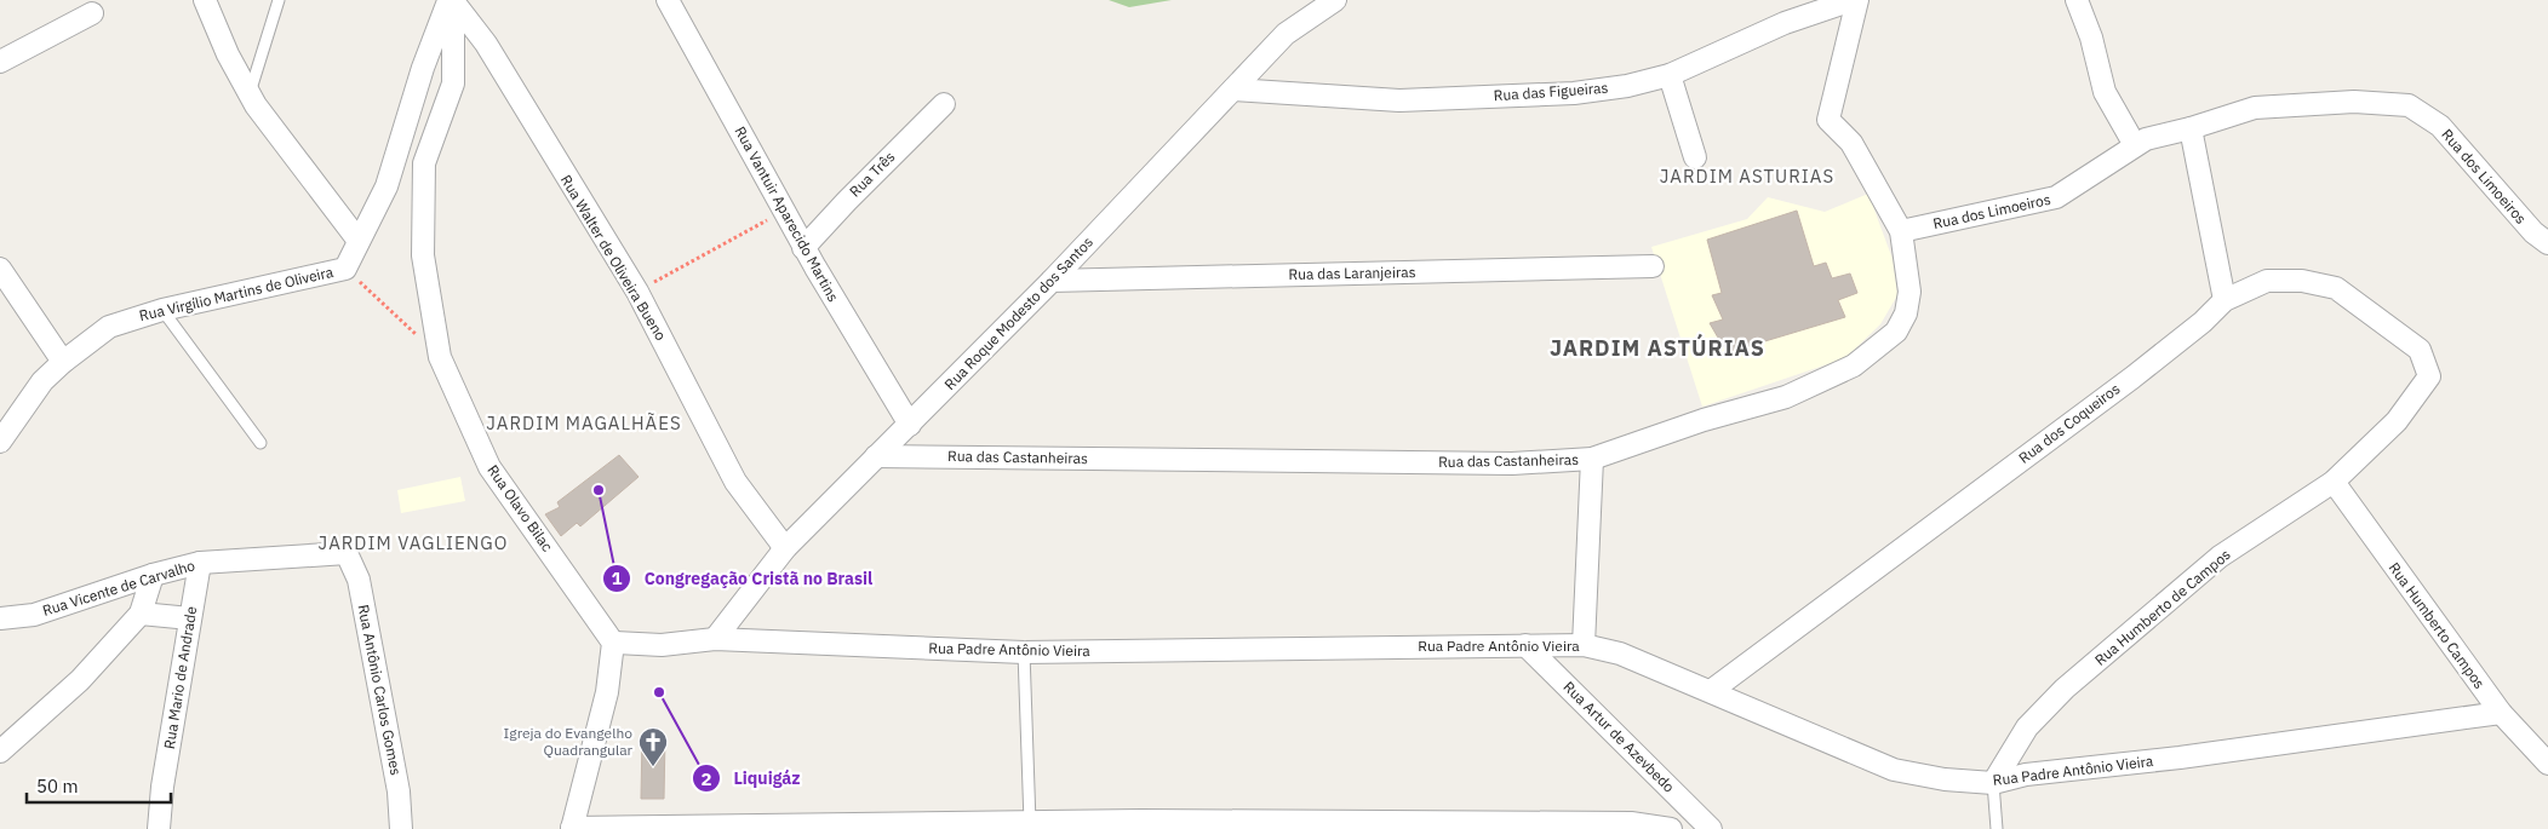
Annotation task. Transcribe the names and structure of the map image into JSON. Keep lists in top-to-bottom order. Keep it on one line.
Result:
{"streets":{"street":["Rua das Figueiras","Rua Três","Rua dos Limoeiros","Rua Vantuir Aparecido Martins","Rua Walter de Oliveira Bueno","Rua das Laranjeiras","Rua Virgílio Martins de Oliveira","Rua Roque Modesto dos Santos","Rua dos Coqueiros","Rua das Castanheiras","Rua Olavo Bilac","Rua Vicente de Carvalho","Rua Humberto de Campos","Rua Humberto Campos","Rua Padre Antônio Vieira","Rua Mario de Andrade","Rua Antônio Carlos Gomes","Rua Artur de Azevbedo"]},"crossings":[["Rua das Figueiras","Rua Roque Modesto dos Santos"],["Rua Três","Rua Vantuir Aparecido Martins"],["Rua dos Limoeiros","Rua das Castanheiras"],["Rua Vantuir Aparecido Martins","Rua Roque Modesto dos Santos"],["Rua Walter de Oliveira Bueno","Rua Roque Modesto dos Santos"],["Rua Walter de Oliveira Bueno","Rua Olavo Bilac"],["Rua das Laranjeiras","Rua Roque Modesto dos Santos"],["Rua Roque Modesto dos Santos","Rua das Castanheiras"],["Rua Roque Modesto dos Santos","Rua Padre Antônio Vieira"],["Rua dos Coqueiros","Rua Humberto de Campos"],["Rua dos Coqueiros","Rua Padre Antônio Vieira"],["Rua Olavo Bilac","Rua Padre Antônio Vieira"],["Rua Vicente de Carvalho","Rua Mario de Andrade"],["Rua Vicente de Carvalho","Rua Antônio Carlos Gomes"],["Rua Humberto de Campos","Rua Humberto Campos"],["Rua Humberto de Campos","Rua Padre Antônio Vieira"],["Rua Humberto Campos","Rua Padre Antônio Vieira"],["Rua Padre Antônio Vieira","Rua Artur de Azevbedo"]],"districts":["JARDIM ASTURIAS","JARDIM ASTÚRIAS","JARDIM MAGALHÃES","JARDIM VAGLIENGO"],"places":{"other":["Congregação Cristã no Brasil","Liquigáz"],"church":["Igreja do Evangelho Quadrangular"]},"scale_bar":"50 m"}
